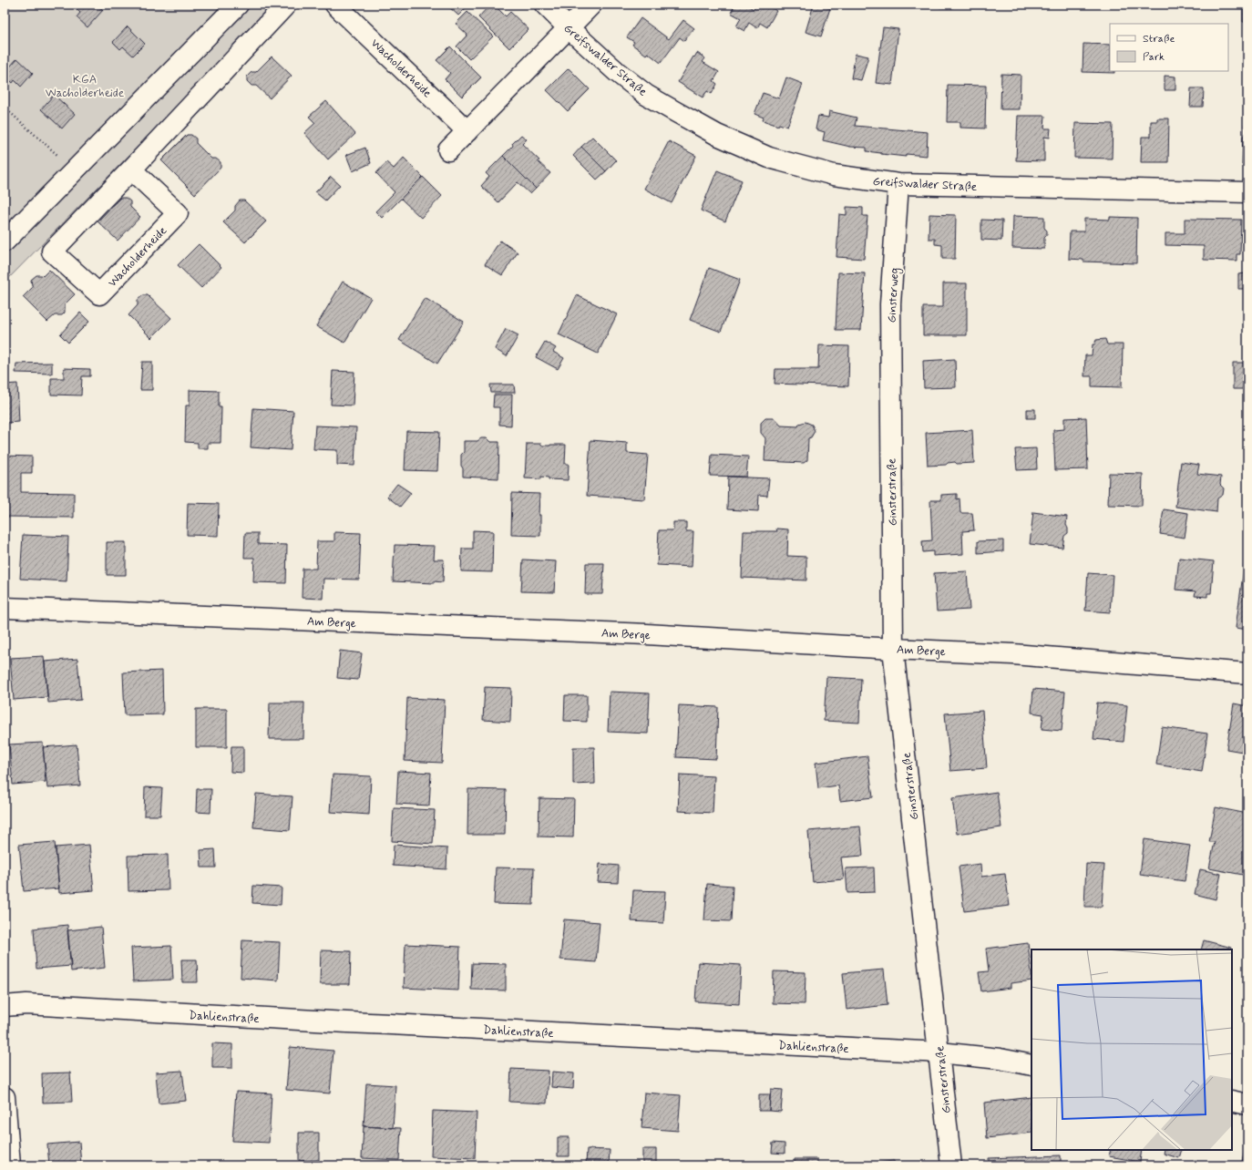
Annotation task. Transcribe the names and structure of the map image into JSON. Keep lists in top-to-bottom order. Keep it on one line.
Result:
{"streets":{"street":["Greifswalder Straße","Wacholderheide","Ginsterweg","Ginsterstraße","Am Berge","Dahlienstraße"]},"crossings":[["Greifswalder Straße","Ginsterweg"],["Ginsterweg","Ginsterstraße"],["Ginsterstraße","Am Berge"],["Ginsterstraße","Dahlienstraße"]],"parks":["KGA Wacholderheide"],"legend":["Straße","Park"]}
